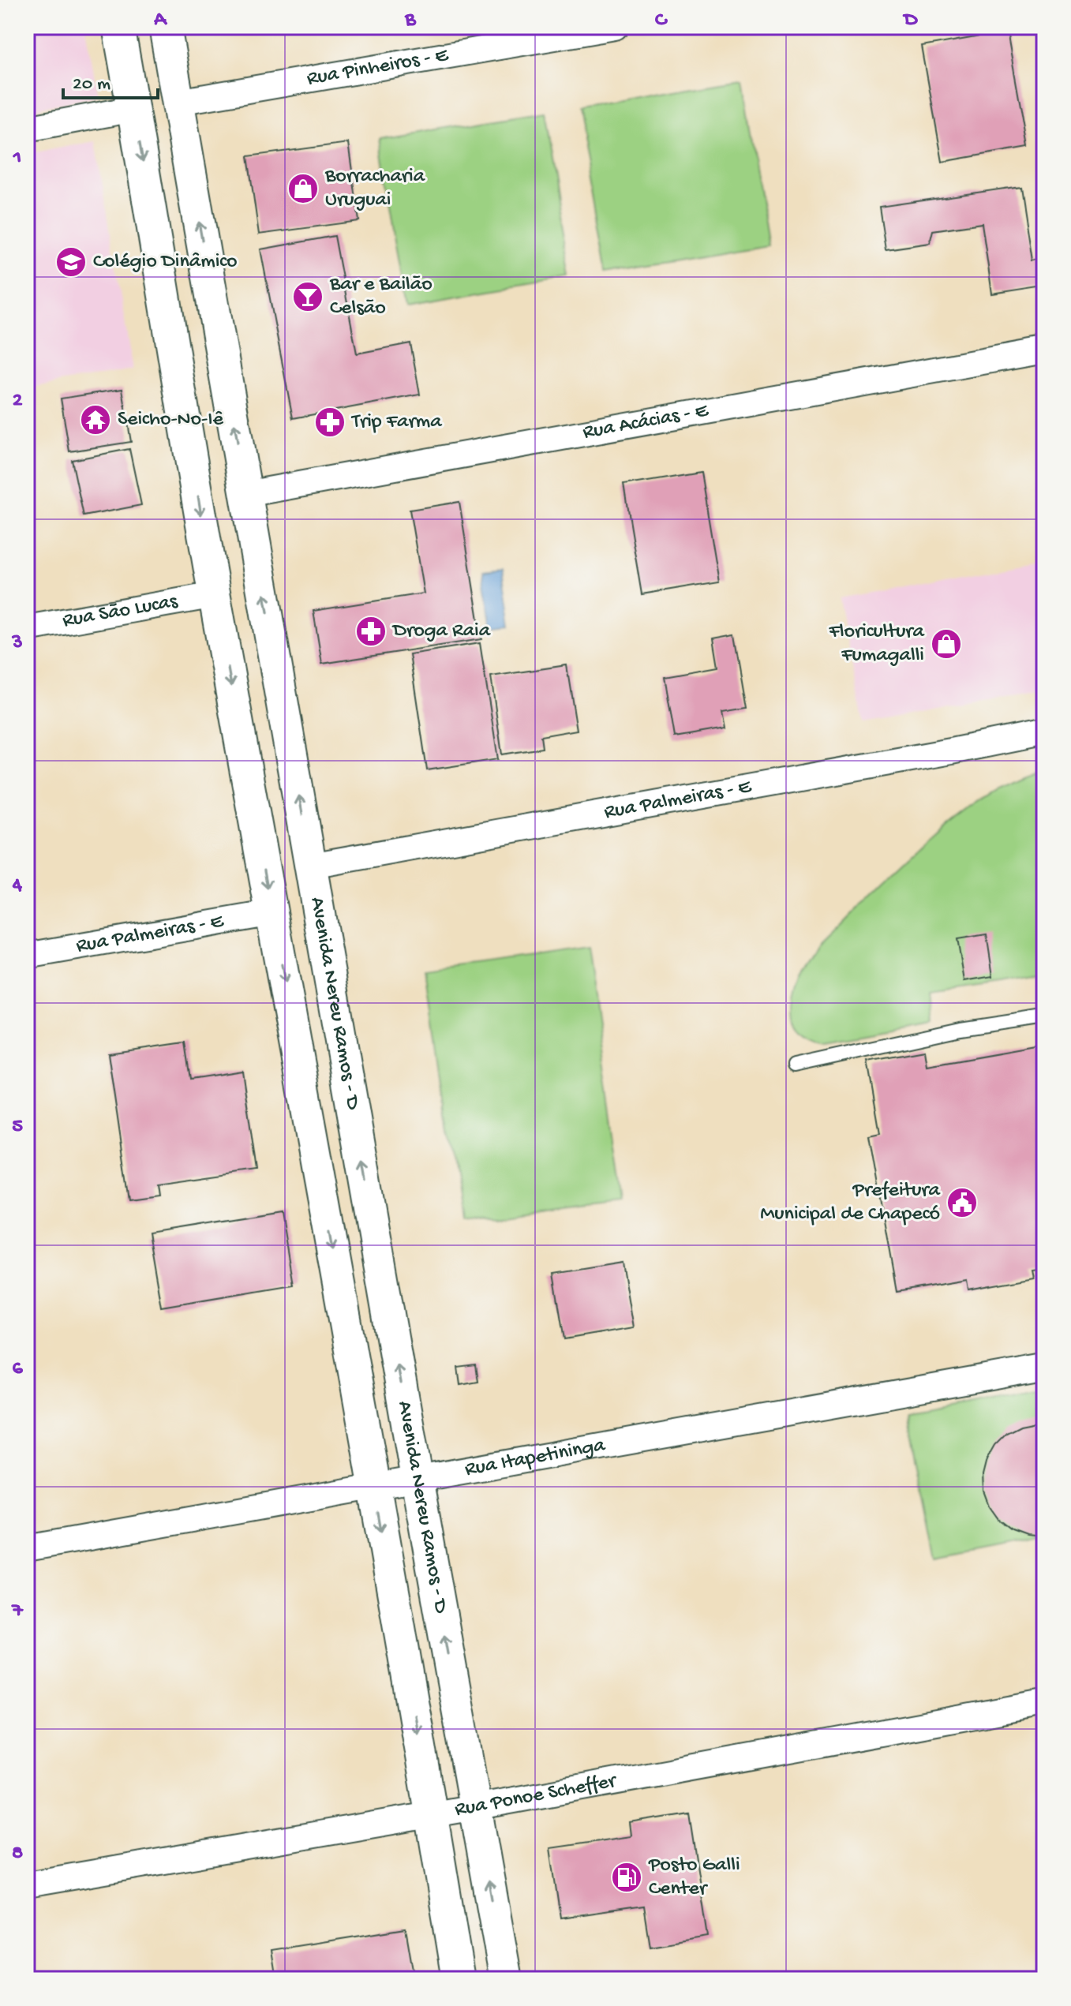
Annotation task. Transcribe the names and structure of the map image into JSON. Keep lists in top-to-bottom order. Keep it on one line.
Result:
{"streets":{"street":["Rua Pinheiros - E","Rua Acácias - E","Rua São Lucas","Rua Palmeiras - E","Avenida Nereu Ramos - D","Rua Itapetininga","Rua Ponoe Scheffer"]},"crossings":[["Rua Pinheiros - E","Avenida Nereu Ramos - D"],["Rua Acácias - E","Avenida Nereu Ramos - D"],["Rua Palmeiras - E","Avenida Nereu Ramos - D"],["Avenida Nereu Ramos - D","Rua Itapetininga"],["Avenida Nereu Ramos - D","Rua Ponoe Scheffer"]],"places":{"shop":["Borracharia Uruguai","Floricultura Fumagalli"],"school or university":["Colégio Dinâmico"],"bar":["Bar e Bailão Celsão"],"temple":["Seicho-No-Iê"],"pharmacy":["Trip Farma","Droga Raia"],"public building":["Prefeitura Municipal de Chapecó"],"fuel station":["Posto Galli Center"]},"scale_bar":"20 m","grid":{"columns":["A","B","C","D"],"rows":["1","2","3","4","5","6","7","8"]}}
